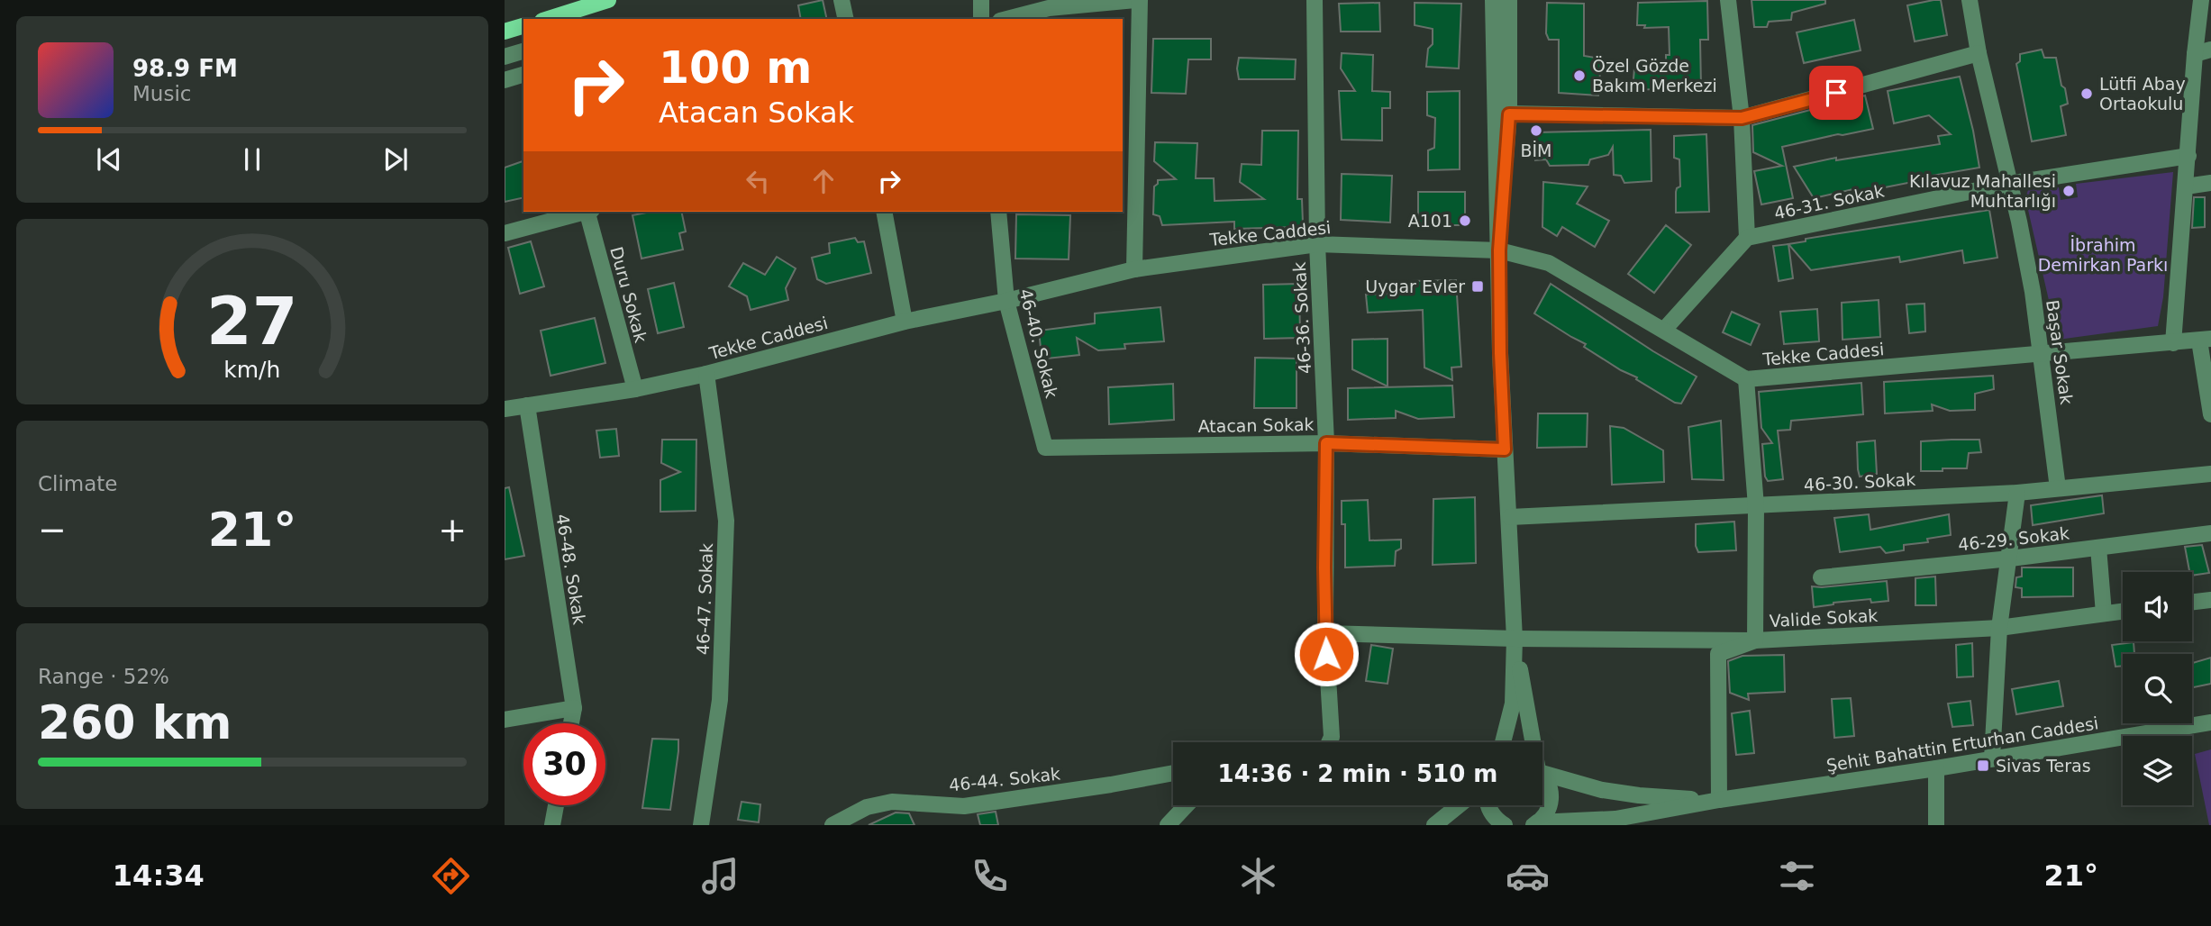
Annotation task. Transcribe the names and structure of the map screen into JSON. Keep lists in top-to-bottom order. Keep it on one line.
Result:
{"streets":{"street":["46-31. Sokak","Tekke Caddesi","Duru Sokak","46-36. Sokak","46-40. Sokak","Başar Sokak","Atacan Sokak","46-30. Sokak","46-29. Sokak","46-48. Sokak","46-47. Sokak","Valide Sokak","Şehit Bahattin Erturhan Caddesi","46-44. Sokak"]},"crossings":[["46-31. Sokak","Başar Sokak"],["Tekke Caddesi","Duru Sokak"],["Tekke Caddesi","46-36. Sokak"],["Tekke Caddesi","46-40. Sokak"],["Tekke Caddesi","Başar Sokak"],["Tekke Caddesi","46-48. Sokak"],["Tekke Caddesi","46-47. Sokak"],["46-36. Sokak","Atacan Sokak"],["46-36. Sokak","Valide Sokak"],["46-40. Sokak","Atacan Sokak"],["Başar Sokak","46-30. Sokak"]],"parks":["İbrahim Demirkan Parkı"],"places":{"other":["Özel Gözde Bakım Merkezi","Lütfi Abay Ortaokulu","BİM","Kılavuz Mahallesi Muhtarlığı","A101"],"transit":["Uygar Evler","Sivas Teras"]},"page":{"turn":["100 m","Atacan Sokak"],"song":["98.9 FM","Music"],"tile":["Climate",["Range · 52%","260 km"]],"heat":["−","21°","+"],"limit":"30","trip":"14:36 · 2 min · 510 m","tabs":["14:34","21°"],"gauge":["27","km/h"]}}
